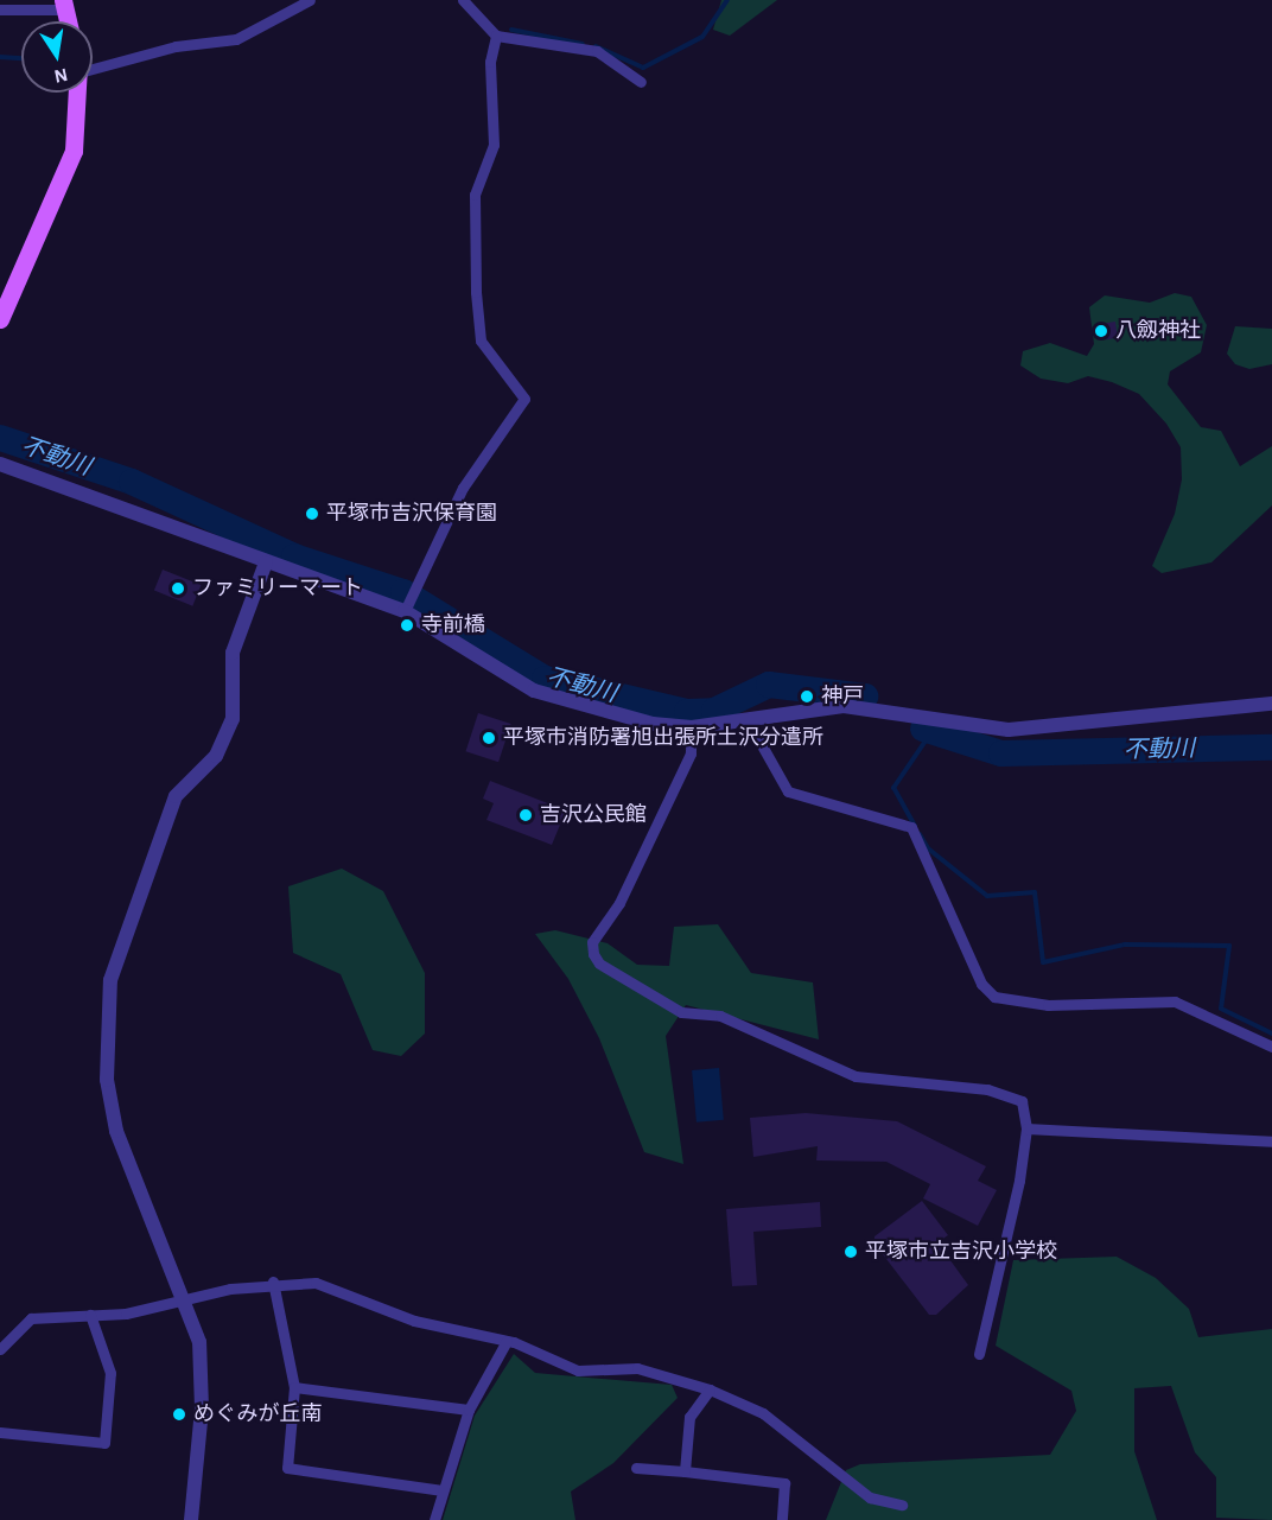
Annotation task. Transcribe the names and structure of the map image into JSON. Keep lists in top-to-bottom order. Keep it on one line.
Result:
{"water":["不動川"],"places":["八劔神社","平塚市吉沢保育園","ファミリーマート","寺前橋","神戸","平塚市消防署旭出張所土沢分遣所","吉沢公民館","平塚市立吉沢小学校","めぐみが丘南"],"north":"bottom"}
